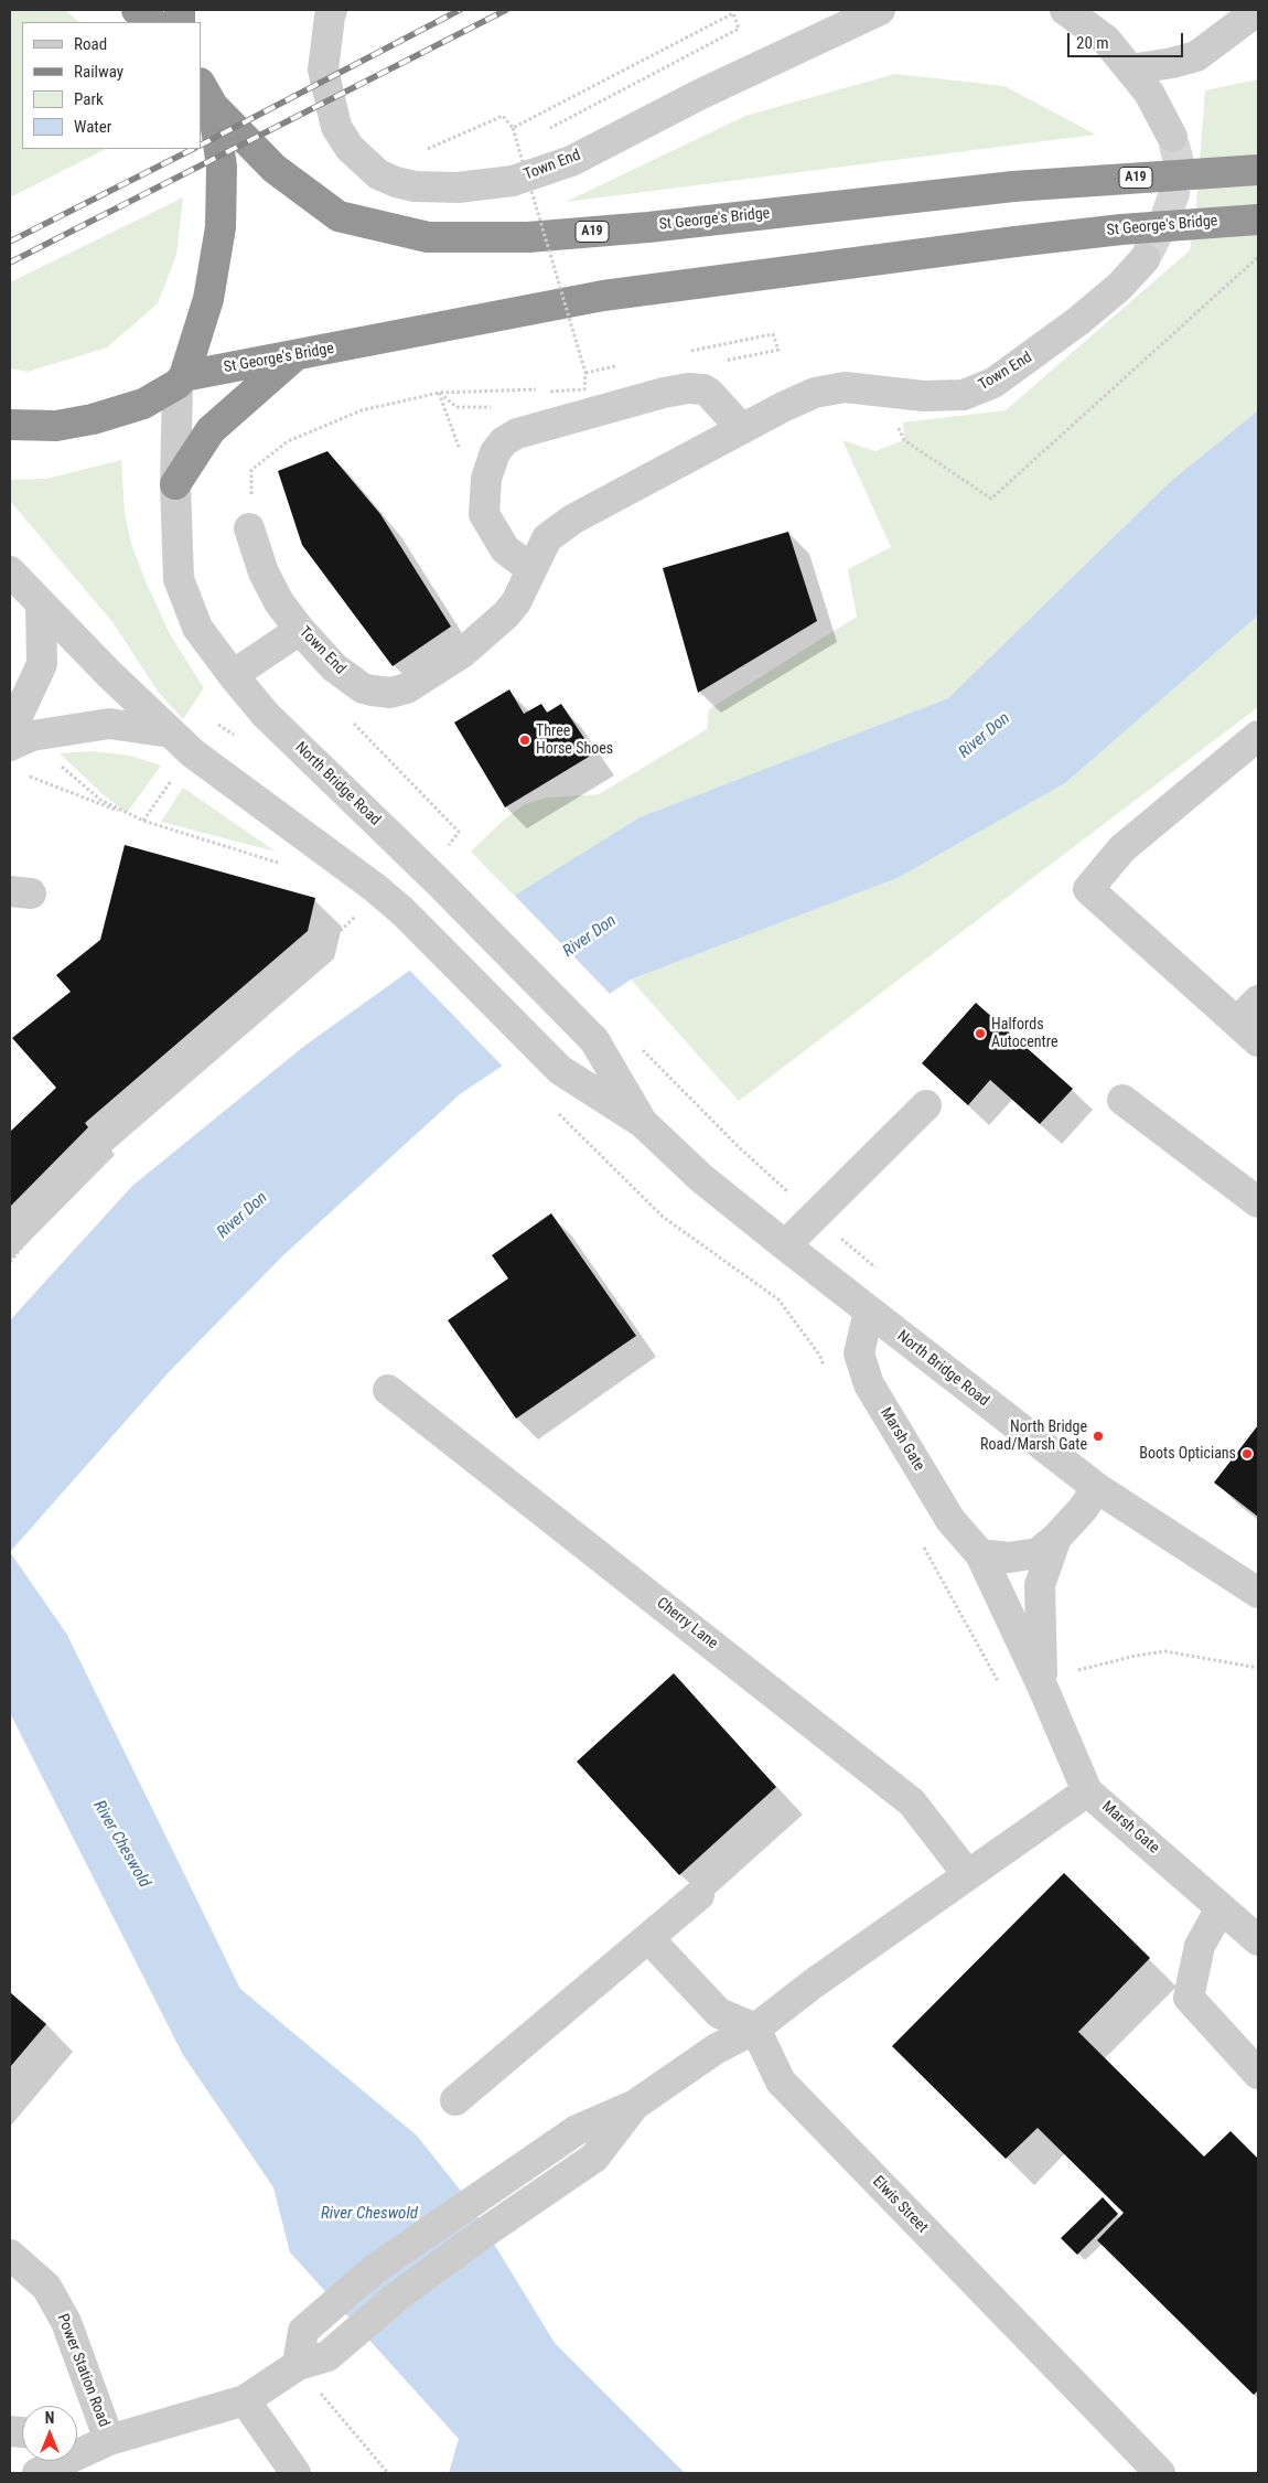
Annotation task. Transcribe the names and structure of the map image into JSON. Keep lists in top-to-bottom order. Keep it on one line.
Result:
{"streets":{"highway":["A19","St George's Bridge"],"street":["Town End","North Bridge Road","Marsh Gate","Cherry Lane","Elwis Street","Power Station Road"]},"crossings":[["St George's Bridge","North Bridge Road"],["North Bridge Road","Marsh Gate"]],"water":["River Don","River Cheswold"],"places":["Three Horse Shoes","Halfords Autocentre","North Bridge Road/Marsh Gate","Boots Opticians"],"legend":["Road","Railway","Park","Water"],"scale_bar":"20 m","north":"top"}
